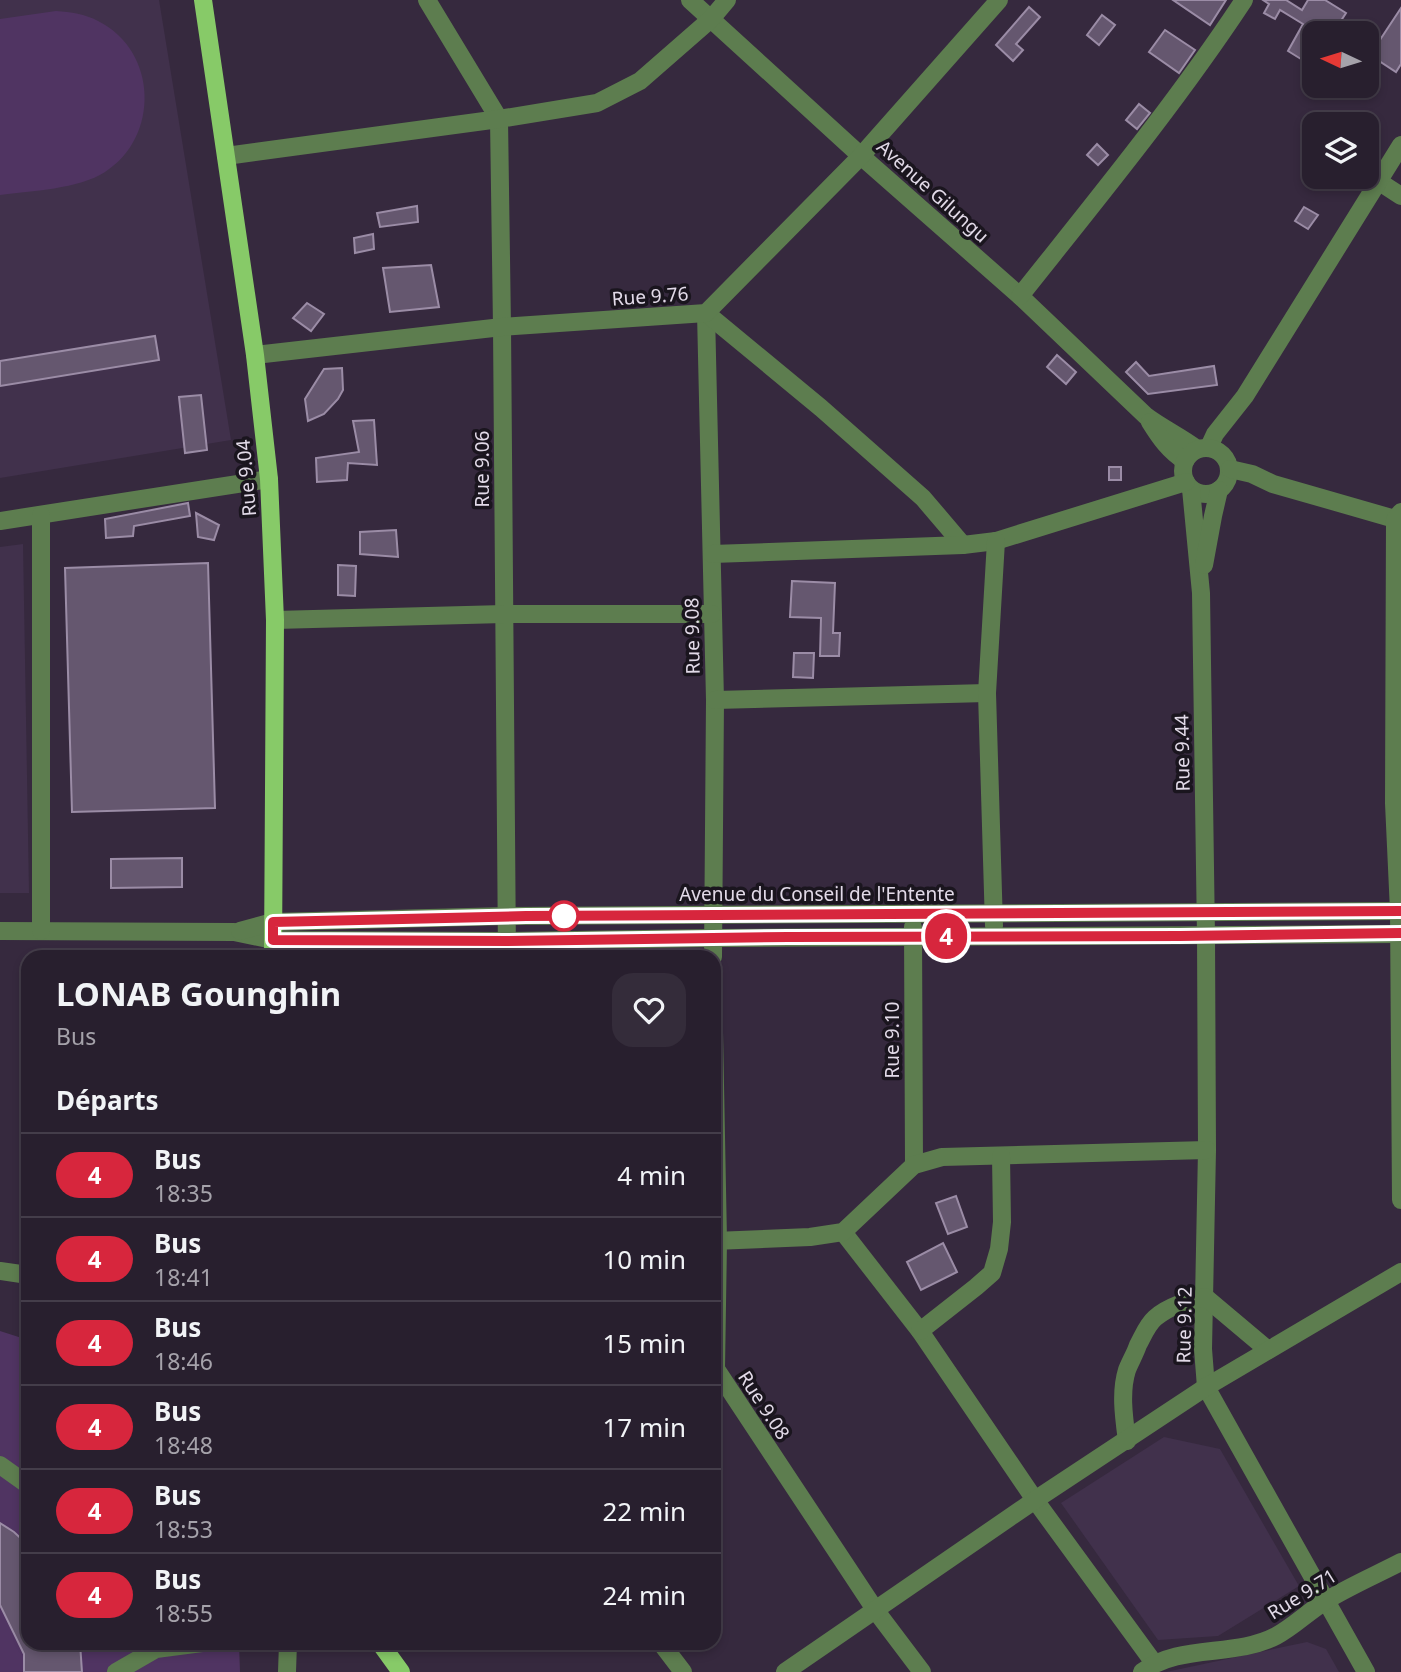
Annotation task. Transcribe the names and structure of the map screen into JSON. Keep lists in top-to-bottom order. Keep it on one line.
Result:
{"streets":{"main road":["Rue 9.04"],"street":["Avenue Gilungu","Rue 9.76","Rue 9.06","Rue 9.08","Rue 9.44","Avenue du Conseil de l'Entente","Rue 9.10","Rue 9.12","Rue 9.71"]},"crossings":[["Avenue Gilungu","Rue 9.76"],["Rue 9.76","Rue 9.06"],["Rue 9.76","Rue 9.04"],["Rue 9.76","Rue 9.08"],["Rue 9.06","Avenue du Conseil de l'Entente"],["Rue 9.04","Avenue du Conseil de l'Entente"],["Rue 9.08","Avenue du Conseil de l'Entente"],["Rue 9.44","Avenue du Conseil de l'Entente"],["Rue 9.44","Rue 9.12"],["Avenue du Conseil de l'Entente","Rue 9.10"],["Avenue du Conseil de l'Entente","Rue 9.12"],["Rue 9.12","Rue 9.71"]],"lines":["bus line 4"],"north":"left","page":{"on_map":"4","heading":[["LONAB Gounghin","Bus"],"Départs"],"list":[{"mark":"4","name":"Bus","note":"18:35","value":"4 min"},{"mark":"4","name":"Bus","note":"18:41","value":"10 min"},{"mark":"4","name":"Bus","note":"18:46","value":"15 min"},{"mark":"4","name":"Bus","note":"18:48","value":"17 min"},{"mark":"4","name":"Bus","note":"18:53","value":"22 min"},{"mark":"4","name":"Bus","note":"18:55","value":"24 min"}]}}
